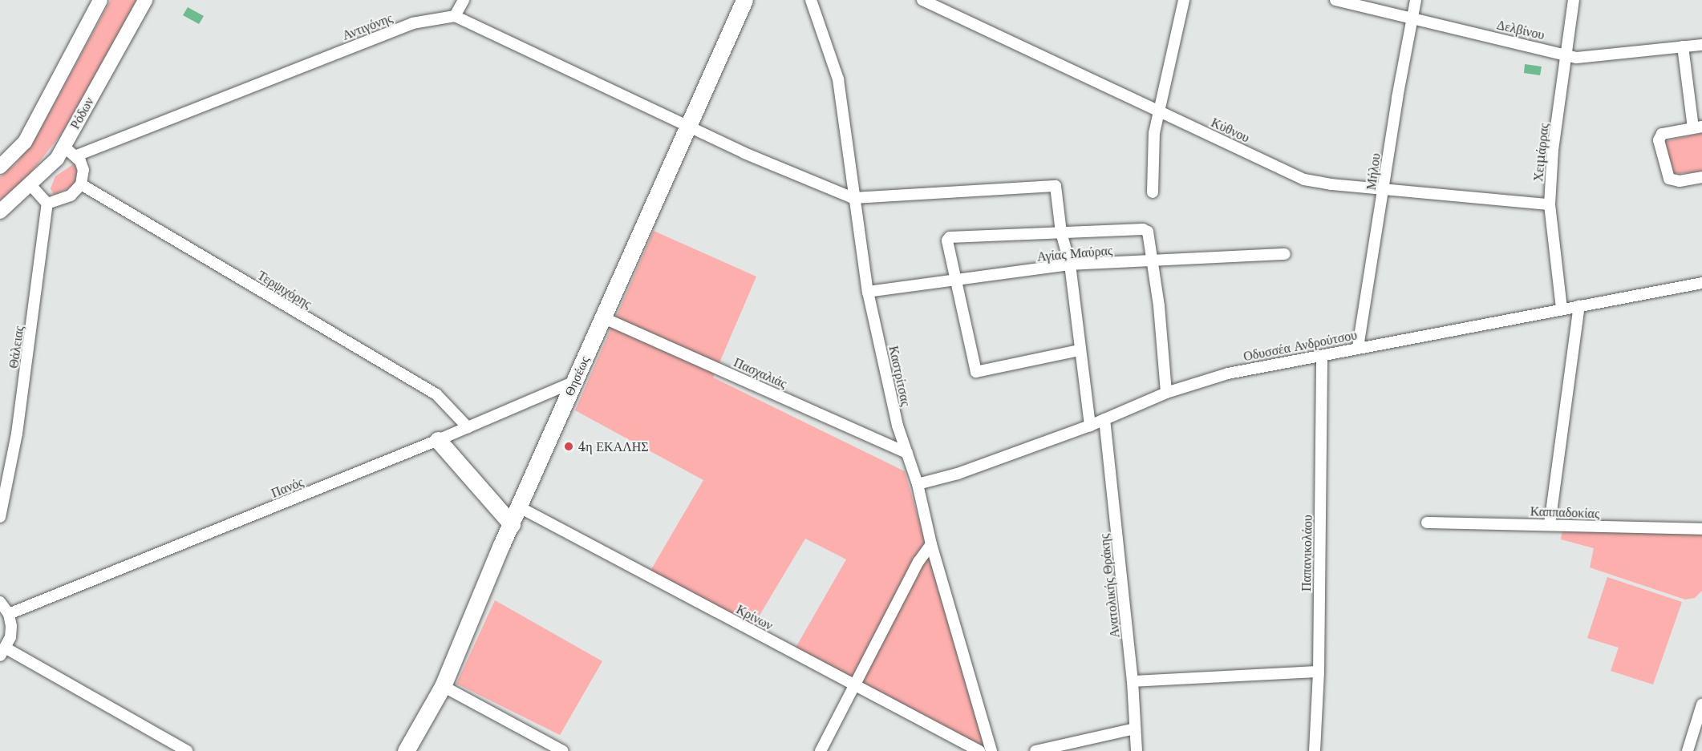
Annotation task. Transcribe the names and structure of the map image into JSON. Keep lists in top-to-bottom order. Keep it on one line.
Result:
{"streets":{"main road":["Θησέως"],"street":["Αντιγόνης","Δελβίνου","Ρόδων","Κύθνου","Χειμάρρας","Μήλου","Αγίας Μαύρας","Τερψιχόρης","Οδυσσέα Ανδρούτσου","Θάλειας","Πασχαλιάς","Καστρίτσας","Πανός","Καππαδοκίας","Παπανικολάου","Ανατολικής Θράκης","Κρίνων"]},"crossings":[["Δελβίνου","Χειμάρρας"],["Δελβίνου","Μήλου"],["Κύθνου","Χειμάρρας"],["Κύθνου","Μήλου"],["Χειμάρρας","Οδυσσέα Ανδρούτσου"],["Μήλου","Οδυσσέα Ανδρούτσου"],["Αγίας Μαύρας","Καστρίτσας"],["Τερψιχόρης","Πανός"],["Οδυσσέα Ανδρούτσου","Καστρίτσας"],["Οδυσσέα Ανδρούτσου","Παπανικολάου"],["Οδυσσέα Ανδρούτσου","Ανατολικής Θράκης"],["Πασχαλιάς","Θησέως"],["Πασχαλιάς","Καστρίτσας"],["Θησέως","Πανός"],["Θησέως","Κρίνων"]],"places":["4η ΕΚΑΛΗΣ"]}
